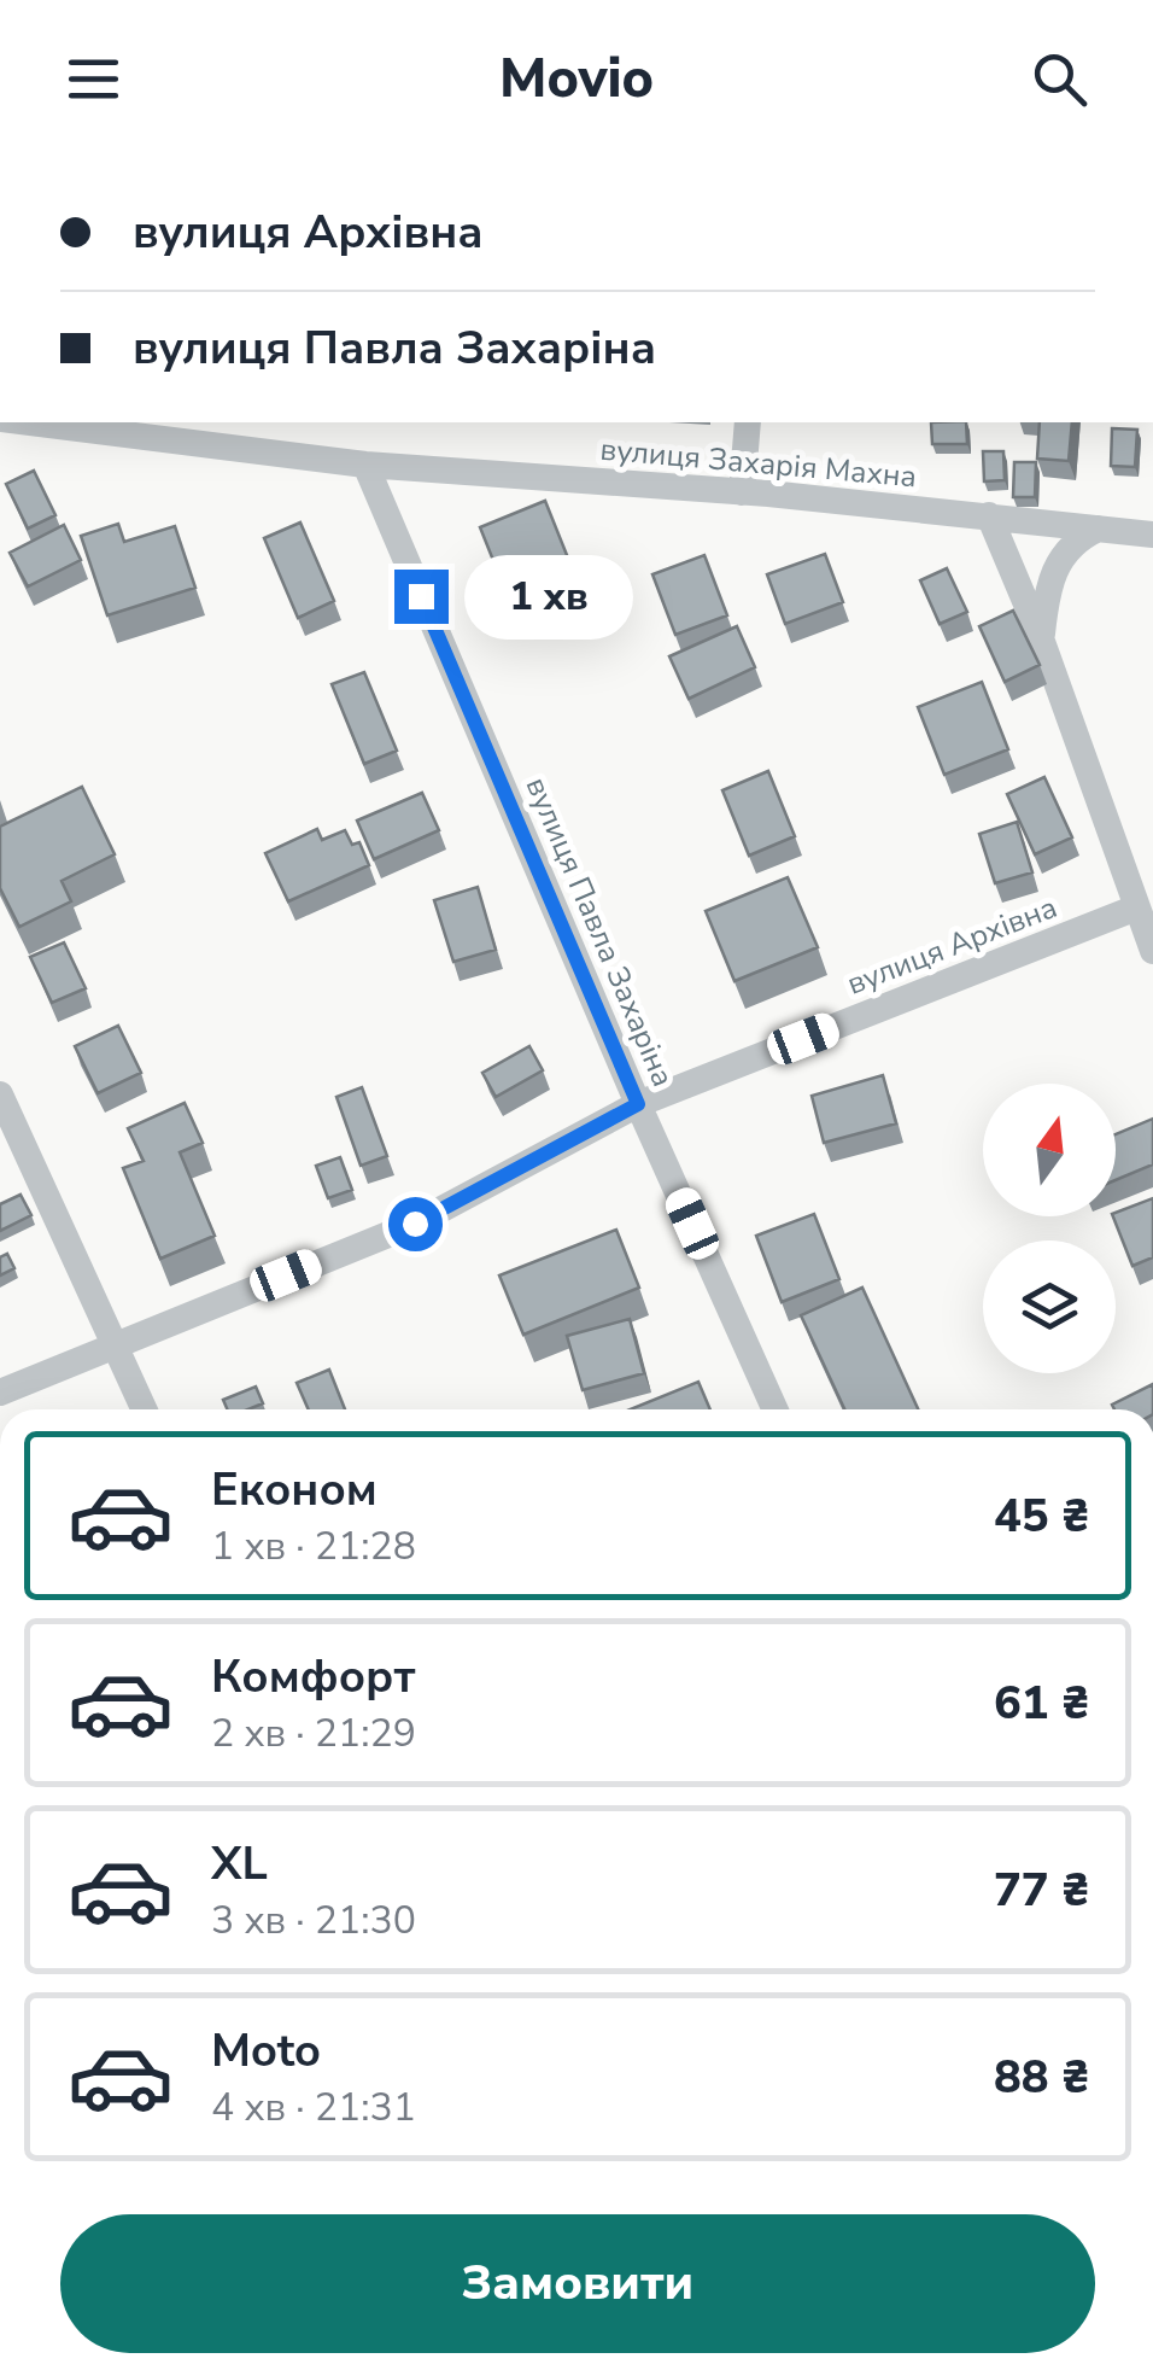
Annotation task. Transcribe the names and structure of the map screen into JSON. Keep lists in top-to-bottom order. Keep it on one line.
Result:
{"streets":{"street":["вулиця Захарія Махна","вулиця Павла Захаріна","вулиця Архівна"]},"crossings":[["вулиця Захарія Махна","вулиця Павла Захаріна"],["вулиця Павла Захаріна","вулиця Архівна"]],"north":"top","page":{"header":"Movio","banner":["вулиця Архівна","вулиця Павла Захаріна"],"bubble":"1 хв","list":[{"name":"Економ","note":"1 хв · 21:28","value":"45 ₴"},{"name":"Комфорт","note":"2 хв · 21:29","value":"61 ₴"},{"name":"XL","note":"3 хв · 21:30","value":"77 ₴"},{"name":"Moto","note":"4 хв · 21:31","value":"88 ₴"}],"buttons":"Замовити"}}
